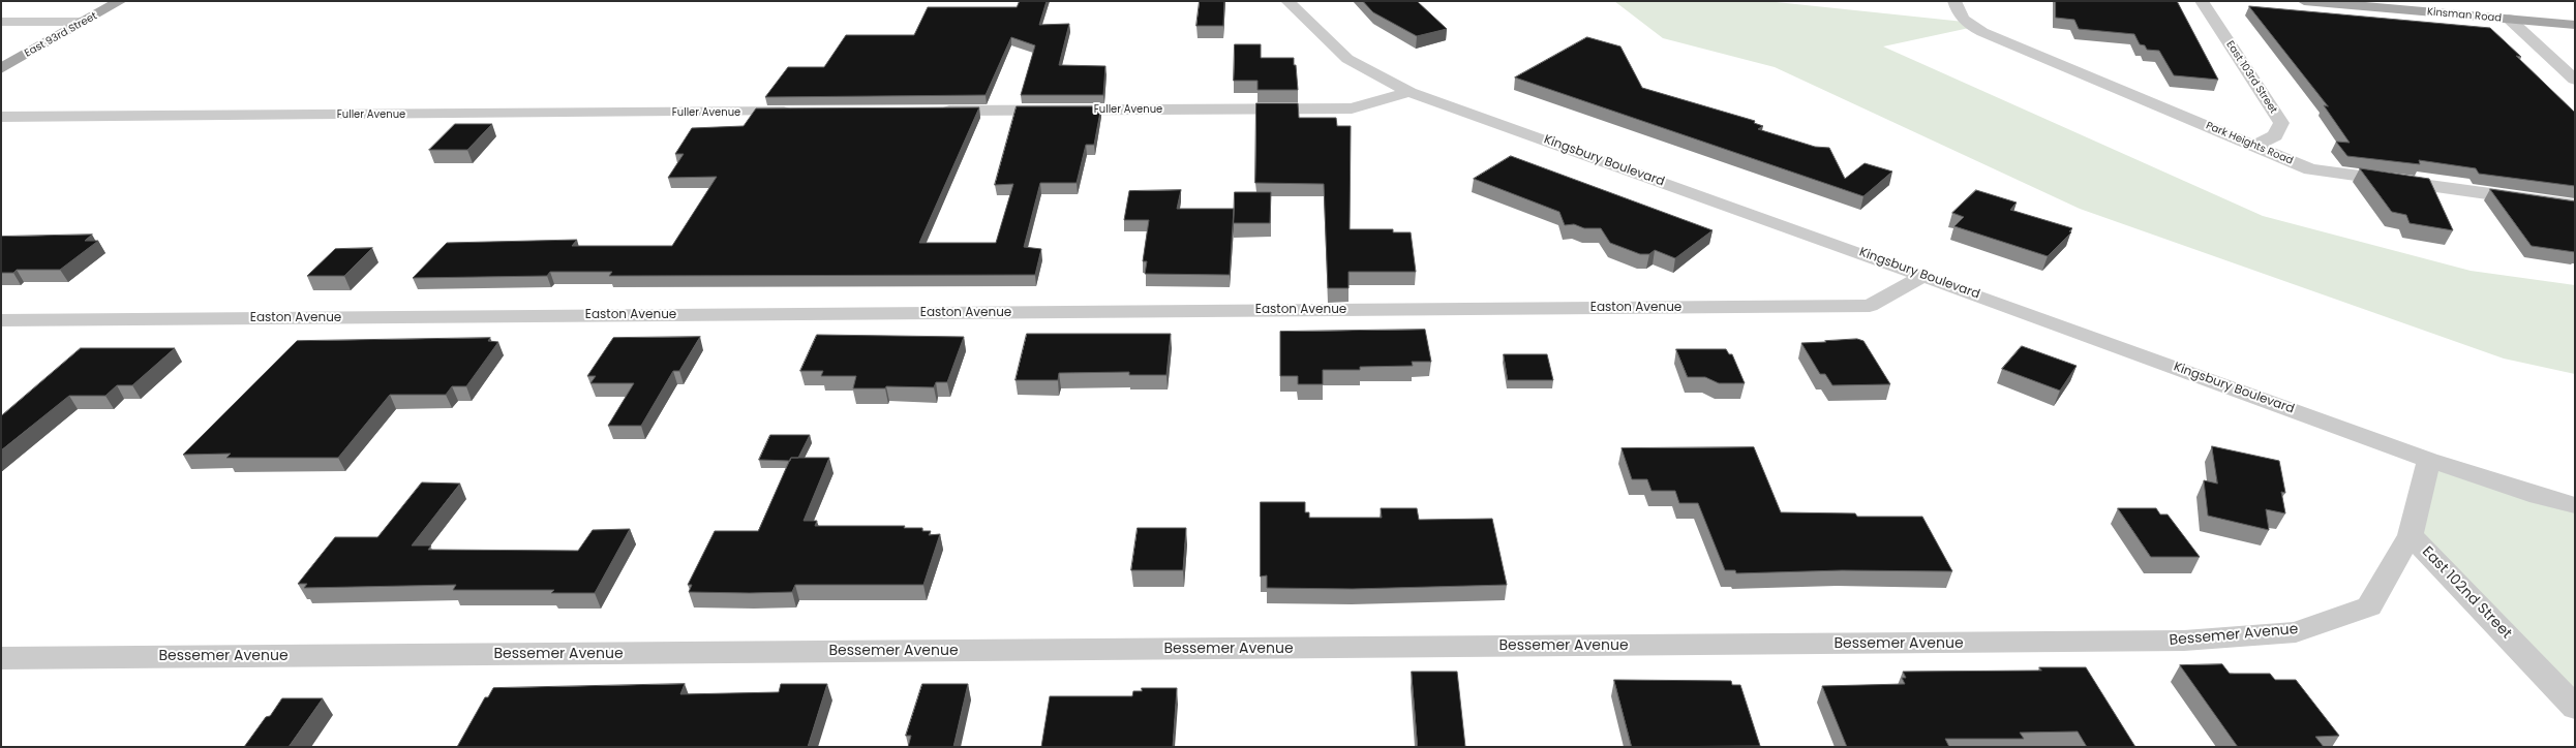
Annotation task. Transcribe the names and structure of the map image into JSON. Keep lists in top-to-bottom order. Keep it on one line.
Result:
{"streets":{"main road":["Kinsman Road","East 93rd Street"],"street":["East 103rd Street","Fuller Avenue","Park Heights Road","Kingsbury Boulevard","Easton Avenue","East 102nd Street","Bessemer Avenue"]},"crossings":[["East 103rd Street","Park Heights Road"],["Fuller Avenue","Kingsbury Boulevard"],["Kingsbury Boulevard","Easton Avenue"],["East 102nd Street","Bessemer Avenue"]]}
